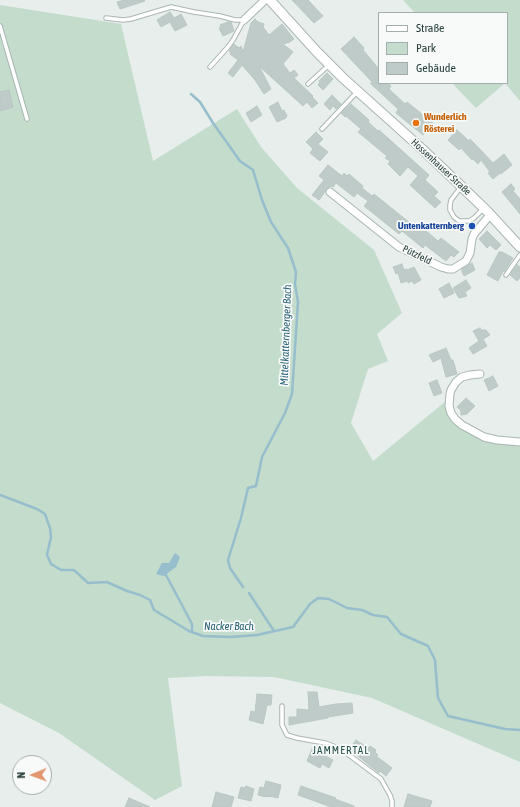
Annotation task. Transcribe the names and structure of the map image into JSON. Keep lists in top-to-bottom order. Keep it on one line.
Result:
{"streets":{"street":["Hossenhauser Straße","Pützfeld"]},"crossings":[["Hossenhauser Straße","Pützfeld"]],"districts":["JAMMERTAL"],"water":["Mittelkatternberger Bach","Nacker Bach"],"places":["Wunderlich Rösterei","Untenkatternberg"],"legend":["Straße","Park","Gebäude"],"north":"left"}
